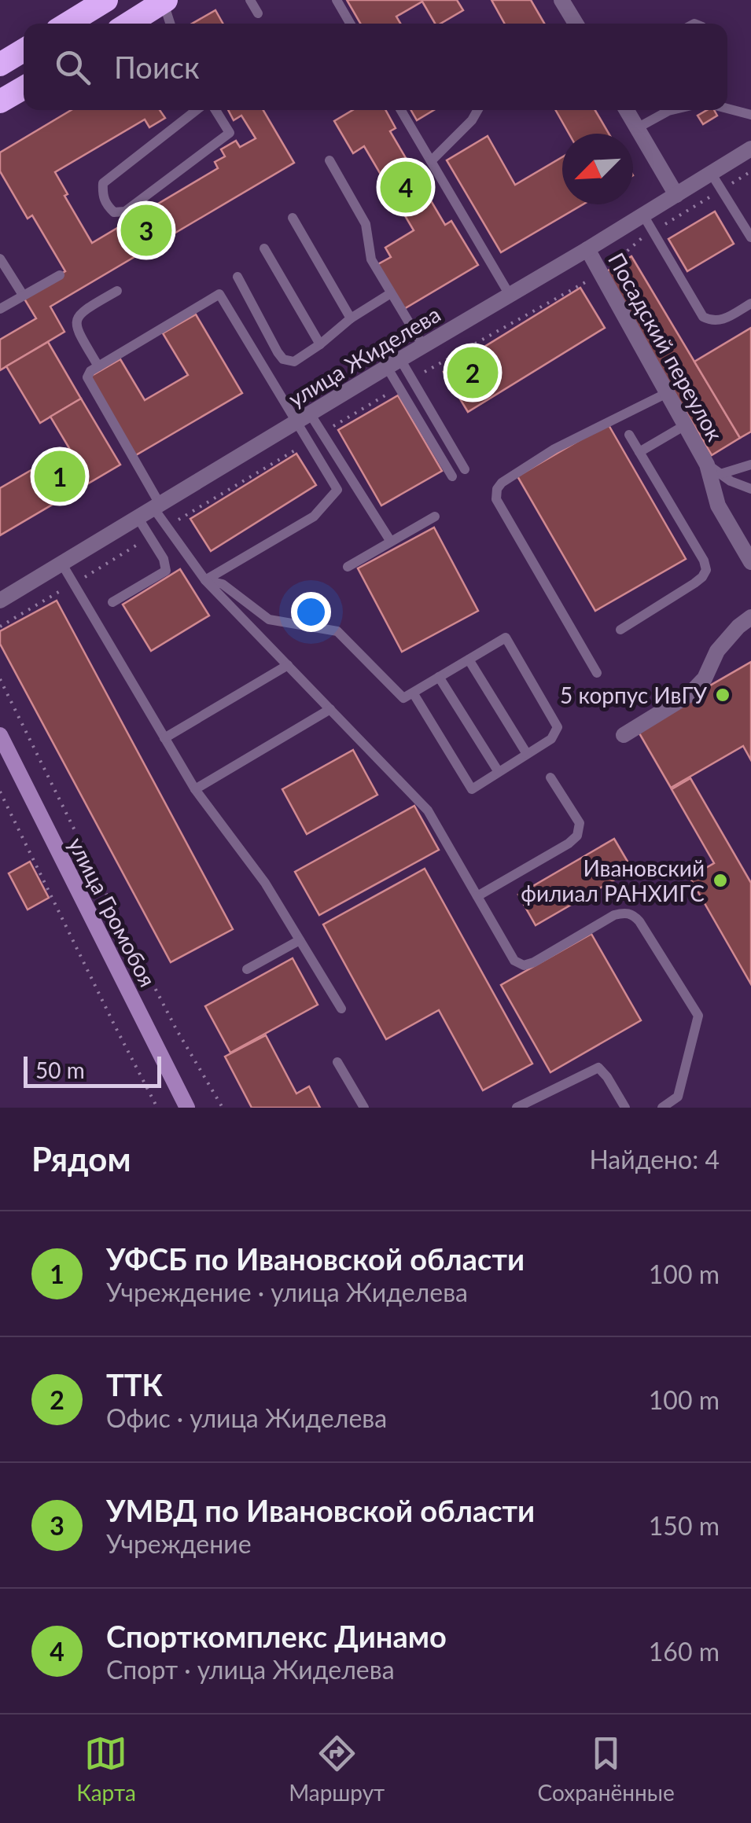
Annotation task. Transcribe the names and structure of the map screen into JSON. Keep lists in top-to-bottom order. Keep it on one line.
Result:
{"streets":{"main road":["улица Громобоя"],"street":["Посадский переулок","улица Жиделева"]},"crossings":[["Посадский переулок","улица Жиделева"]],"places":["5 корпус ИвГУ","Ивановский филиал РАНХИГС"],"scale_bar":"50 m","north":"bottom left","page":{"search":"Поиск","pins":["4","3","2","1"],"scale":"50 m","heading":["Рядом","Найдено: 4"],"list":[{"mark":"1","name":"УФСБ по Ивановской области","note":"Учреждение · улица Жиделева","value":"100 m"},{"mark":"2","name":"ТТК","note":"Офис · улица Жиделева","value":"100 m"},{"mark":"3","name":"УМВД по Ивановской области","note":"Учреждение","value":"150 m"},{"mark":"4","name":"Спорткомплекс Динамо","note":"Спорт · улица Жиделева","value":"160 m"}],"nav":["Карта","Маршрут","Сохранённые"]}}
